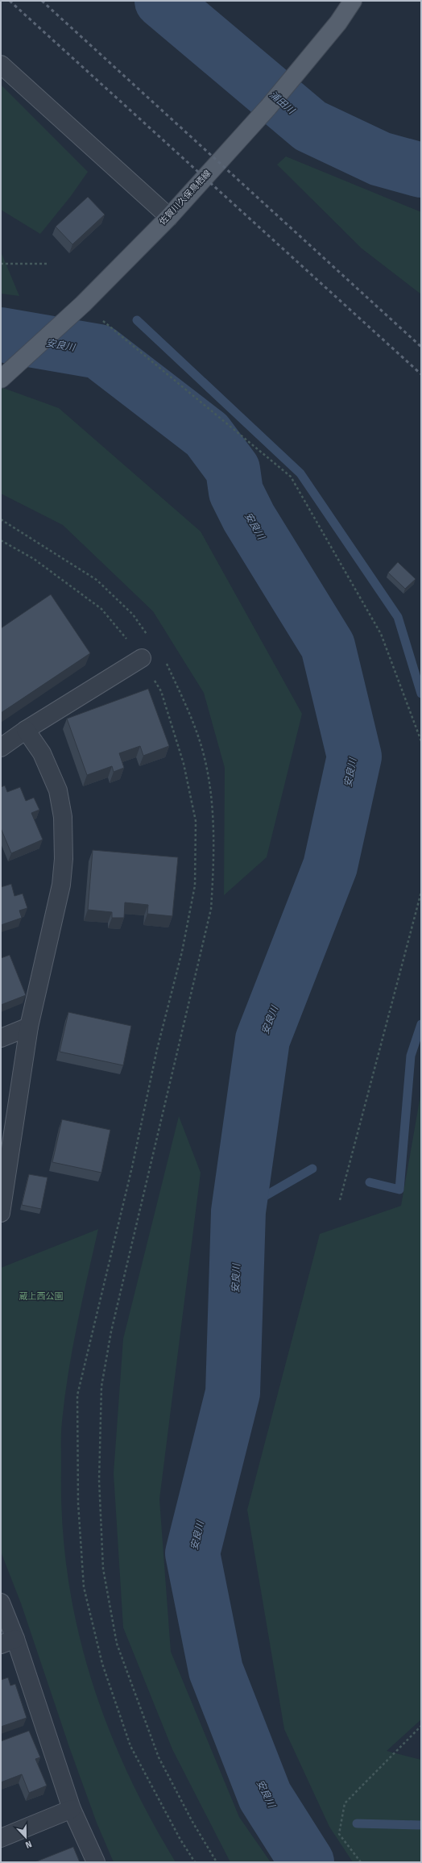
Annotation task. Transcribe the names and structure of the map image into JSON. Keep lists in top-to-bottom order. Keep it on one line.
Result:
{"streets":{"main road":["佐賀川久保鳥栖線"]},"water":["浦田川","安良川"],"parks":["蔵上西公園"],"north":"bottom"}
